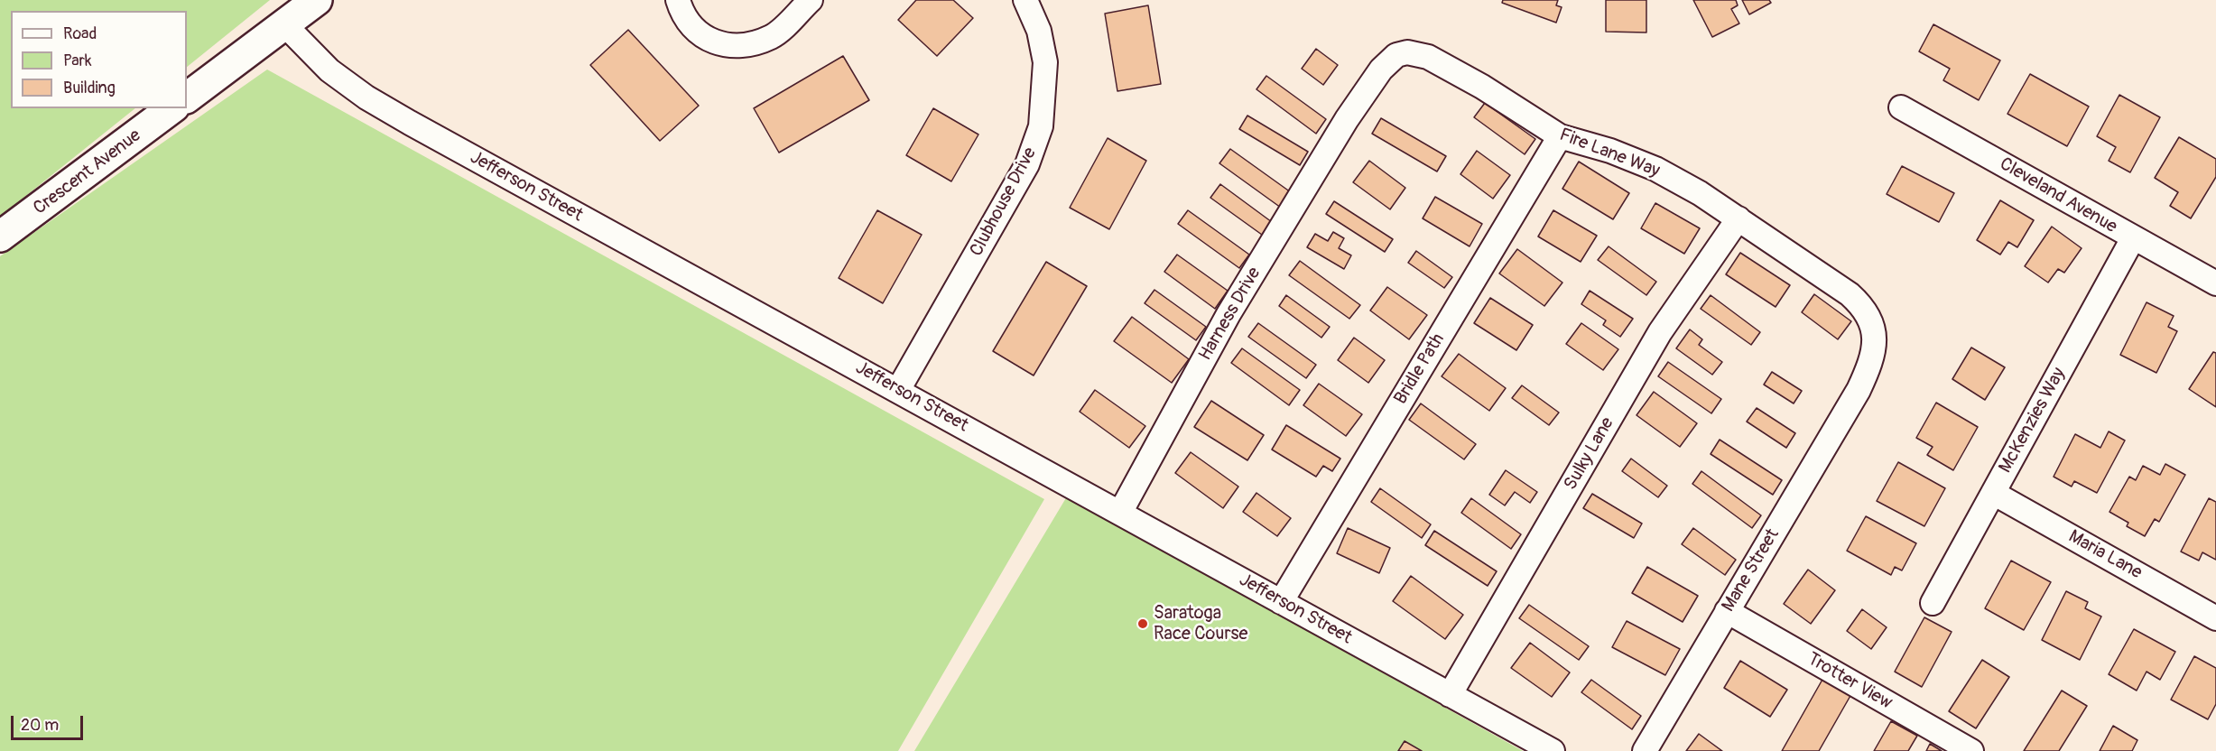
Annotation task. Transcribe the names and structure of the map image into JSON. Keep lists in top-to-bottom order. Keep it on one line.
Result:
{"streets":{"street":["Fire Lane Way","Crescent Avenue","Jefferson Street","Cleveland Avenue","Clubhouse Drive","Harness Drive","Bridle Path","McKenzies Way","Sulky Lane","Maria Lane","Mane Street","Trotter View"]},"crossings":[["Fire Lane Way","Harness Drive"],["Fire Lane Way","Bridle Path"],["Fire Lane Way","Sulky Lane"],["Fire Lane Way","Mane Street"],["Jefferson Street","Clubhouse Drive"],["Jefferson Street","Harness Drive"],["Jefferson Street","Bridle Path"],["Jefferson Street","Sulky Lane"],["Cleveland Avenue","McKenzies Way"],["McKenzies Way","Maria Lane"],["Mane Street","Trotter View"]],"places":["Saratoga Race Course"],"legend":["Road","Park","Building"],"scale_bar":"20 m"}
